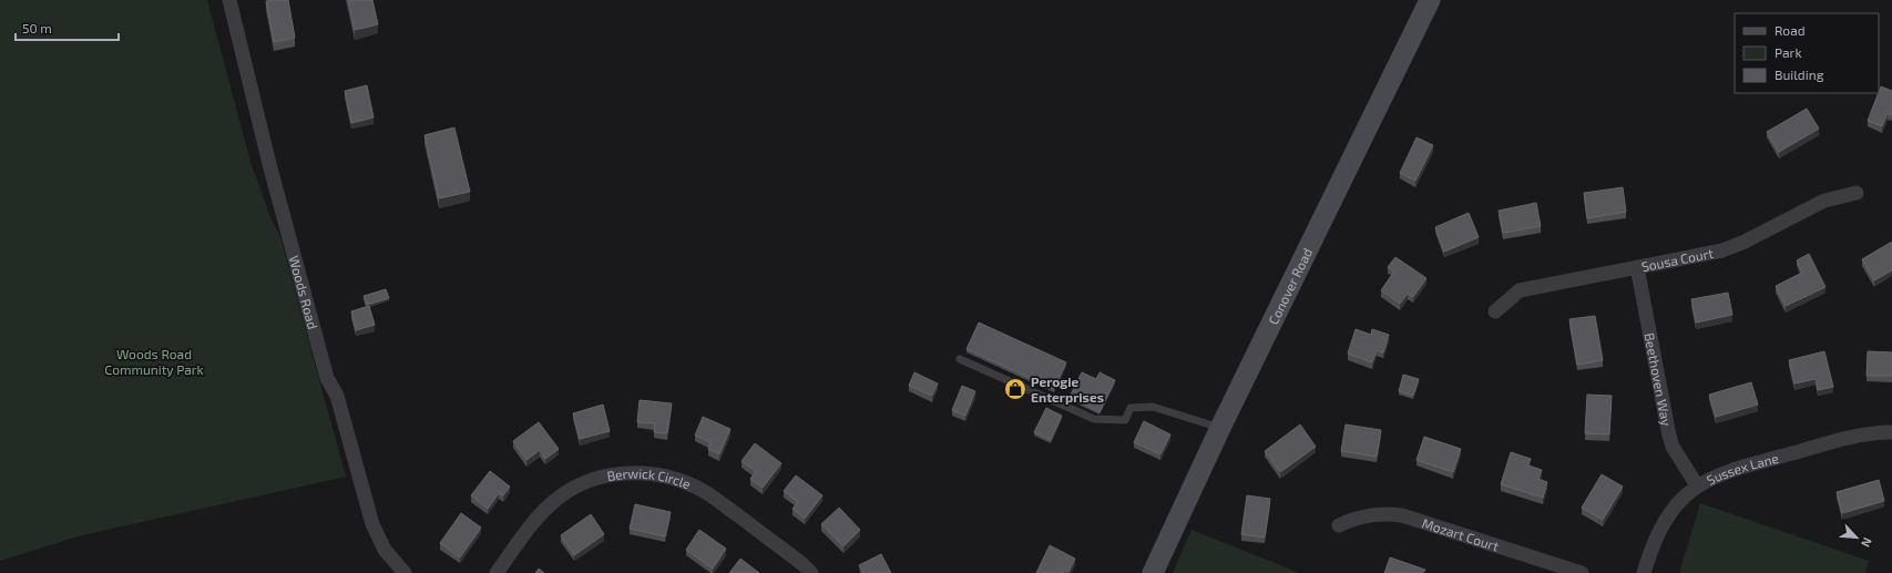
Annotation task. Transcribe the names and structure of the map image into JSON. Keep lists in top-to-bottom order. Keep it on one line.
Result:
{"streets":{"street":["Sousa Court","Conover Road","Woods Road","Beethoven Way","Sussex Lane","Berwick Circle","Mozart Court"]},"crossings":[["Sousa Court","Beethoven Way"],["Beethoven Way","Sussex Lane"]],"parks":["Woods Road Community Park"],"places":{"shop":["Perogie Enterprises"]},"legend":["Road","Park","Building"],"scale_bar":"50 m","north":"bottom right"}
